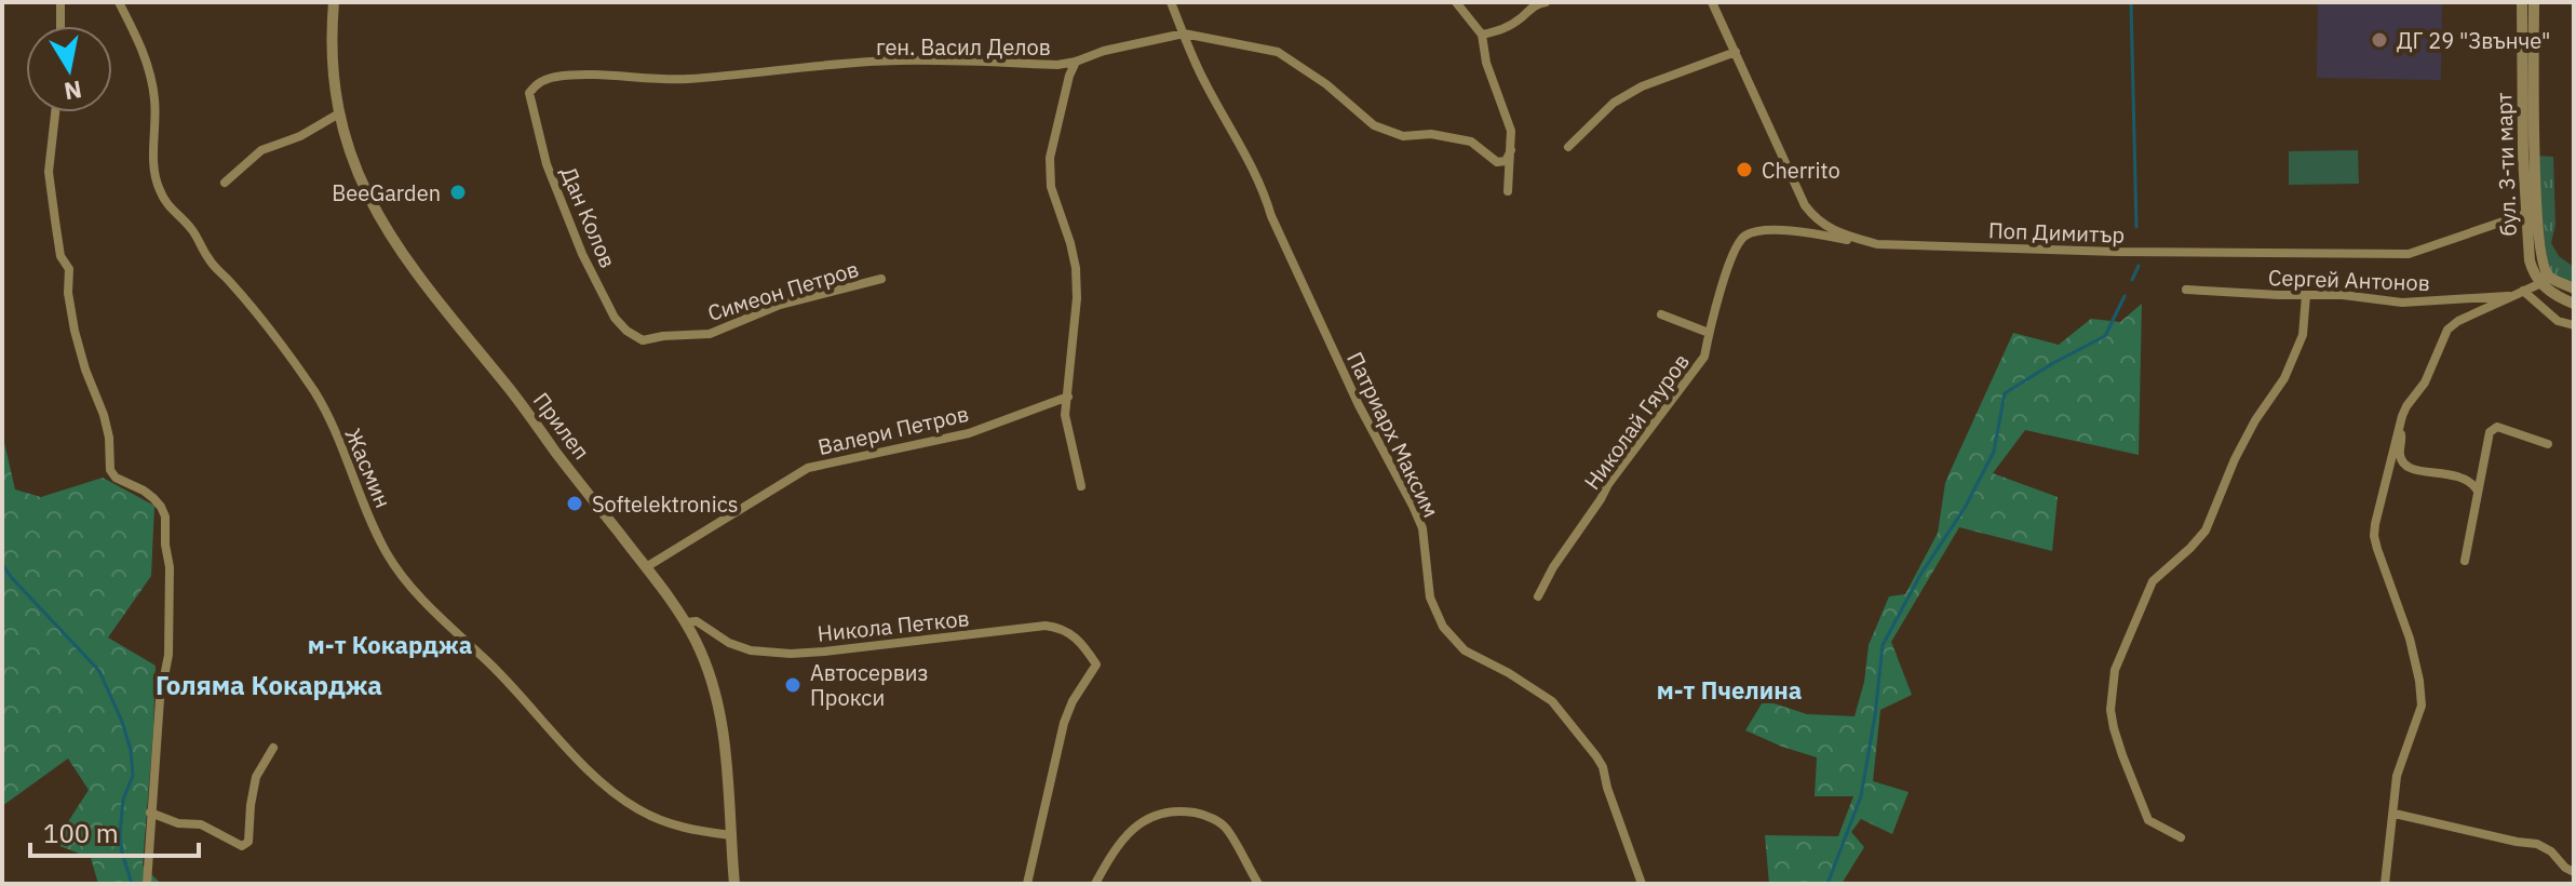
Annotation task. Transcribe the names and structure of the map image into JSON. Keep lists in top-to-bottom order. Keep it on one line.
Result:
{"streets":{"street":["ген. Васил Делов","бул. 3-ти март","Дан Колов","Поп Димитър","Сергей Антонов","Симеон Петров","Николай Гяуров","Прилеп","Валери Петров","Патриарх Максим","Жасмин","Никола Петков"]},"crossings":[["ген. Васил Делов","Дан Колов"],["ген. Васил Делов","Патриарх Максим"],["бул. 3-ти март","Поп Димитър"],["Дан Колов","Симеон Петров"],["Поп Димитър","Николай Гяуров"],["Прилеп","Валери Петров"],["Прилеп","Жасмин"],["Прилеп","Никола Петков"]],"districts":["м-т Кокарджа","Голяма Кокарджа","м-т Пчелина"],"places":["ДГ 29 \"Звънче\"","Cherrito","BeeGarden","Softelektronics","Автосервиз Прокси"],"scale_bar":"100 m","north":"bottom"}
